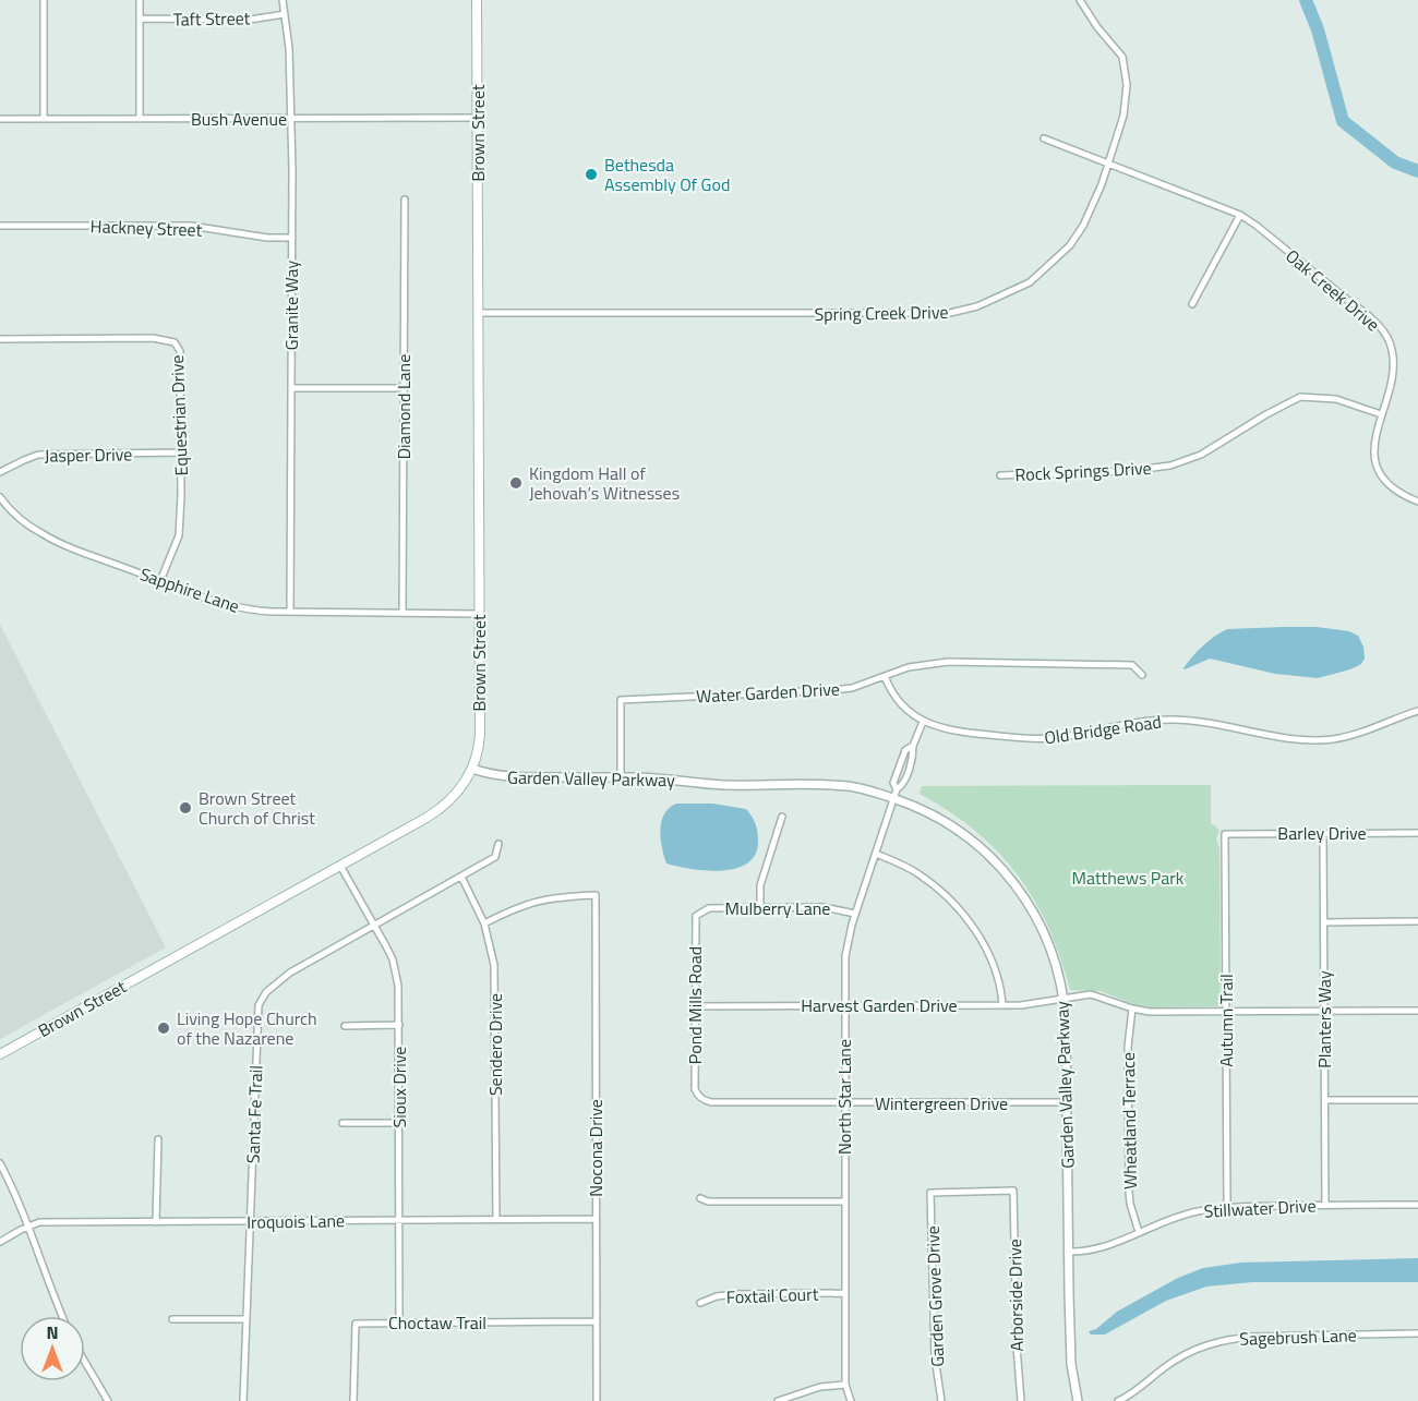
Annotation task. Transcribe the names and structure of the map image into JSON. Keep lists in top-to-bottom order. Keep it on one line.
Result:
{"streets":{"main road":["Brown Street"],"street":["Taft Street","Bush Avenue","Hackney Street","Oak Creek Drive","Granite Way","Spring Creek Drive","Diamond Lane","Equestrian Drive","Jasper Drive","Rock Springs Drive","Sapphire Lane","Water Garden Drive","Old Bridge Road","Garden Valley Parkway","Barley Drive","Mulberry Lane","Pond Mills Road","Harvest Garden Drive","Planters Way","Autumn Trail","Sendero Drive","Sioux Drive","North Star Lane","Wintergreen Drive","Santa Fe Trail","Wheatland Terrace","Nocona Drive","Stillwater Drive","Iroquois Lane","Foxtail Court","Arborside Drive","Garden Grove Drive","Choctaw Trail","Sagebrush Lane"]},"crossings":[["Taft Street","Granite Way"],["Bush Avenue","Brown Street"],["Bush Avenue","Granite Way"],["Brown Street","Spring Creek Drive"],["Brown Street","Sapphire Lane"],["Brown Street","Garden Valley Parkway"],["Brown Street","Sioux Drive"],["Hackney Street","Granite Way"],["Oak Creek Drive","Spring Creek Drive"],["Oak Creek Drive","Rock Springs Drive"],["Granite Way","Sapphire Lane"],["Diamond Lane","Sapphire Lane"],["Equestrian Drive","Jasper Drive"],["Equestrian Drive","Sapphire Lane"],["Water Garden Drive","Old Bridge Road"],["Water Garden Drive","Garden Valley Parkway"],["Old Bridge Road","North Star Lane"],["Garden Valley Parkway","Harvest Garden Drive"],["Garden Valley Parkway","North Star Lane"],["Garden Valley Parkway","Wintergreen Drive"],["Garden Valley Parkway","Stillwater Drive"],["Barley Drive","Planters Way"],["Barley Drive","Autumn Trail"],["Mulberry Lane","Pond Mills Road"],["Mulberry Lane","North Star Lane"],["Pond Mills Road","Harvest Garden Drive"],["Pond Mills Road","Wintergreen Drive"],["Harvest Garden Drive","Planters Way"],["Harvest Garden Drive","Autumn Trail"],["Harvest Garden Drive","North Star Lane"],["Harvest Garden Drive","Wheatland Terrace"],["Planters Way","Stillwater Drive"],["Autumn Trail","Stillwater Drive"],["Sendero Drive","Santa Fe Trail"],["Sendero Drive","Nocona Drive"],["Sendero Drive","Iroquois Lane"],["Sioux Drive","Santa Fe Trail"],["Sioux Drive","Iroquois Lane"],["Sioux Drive","Choctaw Trail"],["North Star Lane","Wintergreen Drive"],["North Star Lane","Foxtail Court"],["Santa Fe Trail","Iroquois Lane"],["Wheatland Terrace","Stillwater Drive"],["Nocona Drive","Iroquois Lane"],["Nocona Drive","Choctaw Trail"],["Arborside Drive","Garden Grove Drive"]],"parks":["Matthews Park"],"places":["Bethesda Assembly Of God","Kingdom Hall of Jehovah’s Witnesses","Brown Street Church of Christ","Living Hope Church of the Nazarene"],"north":"top"}
